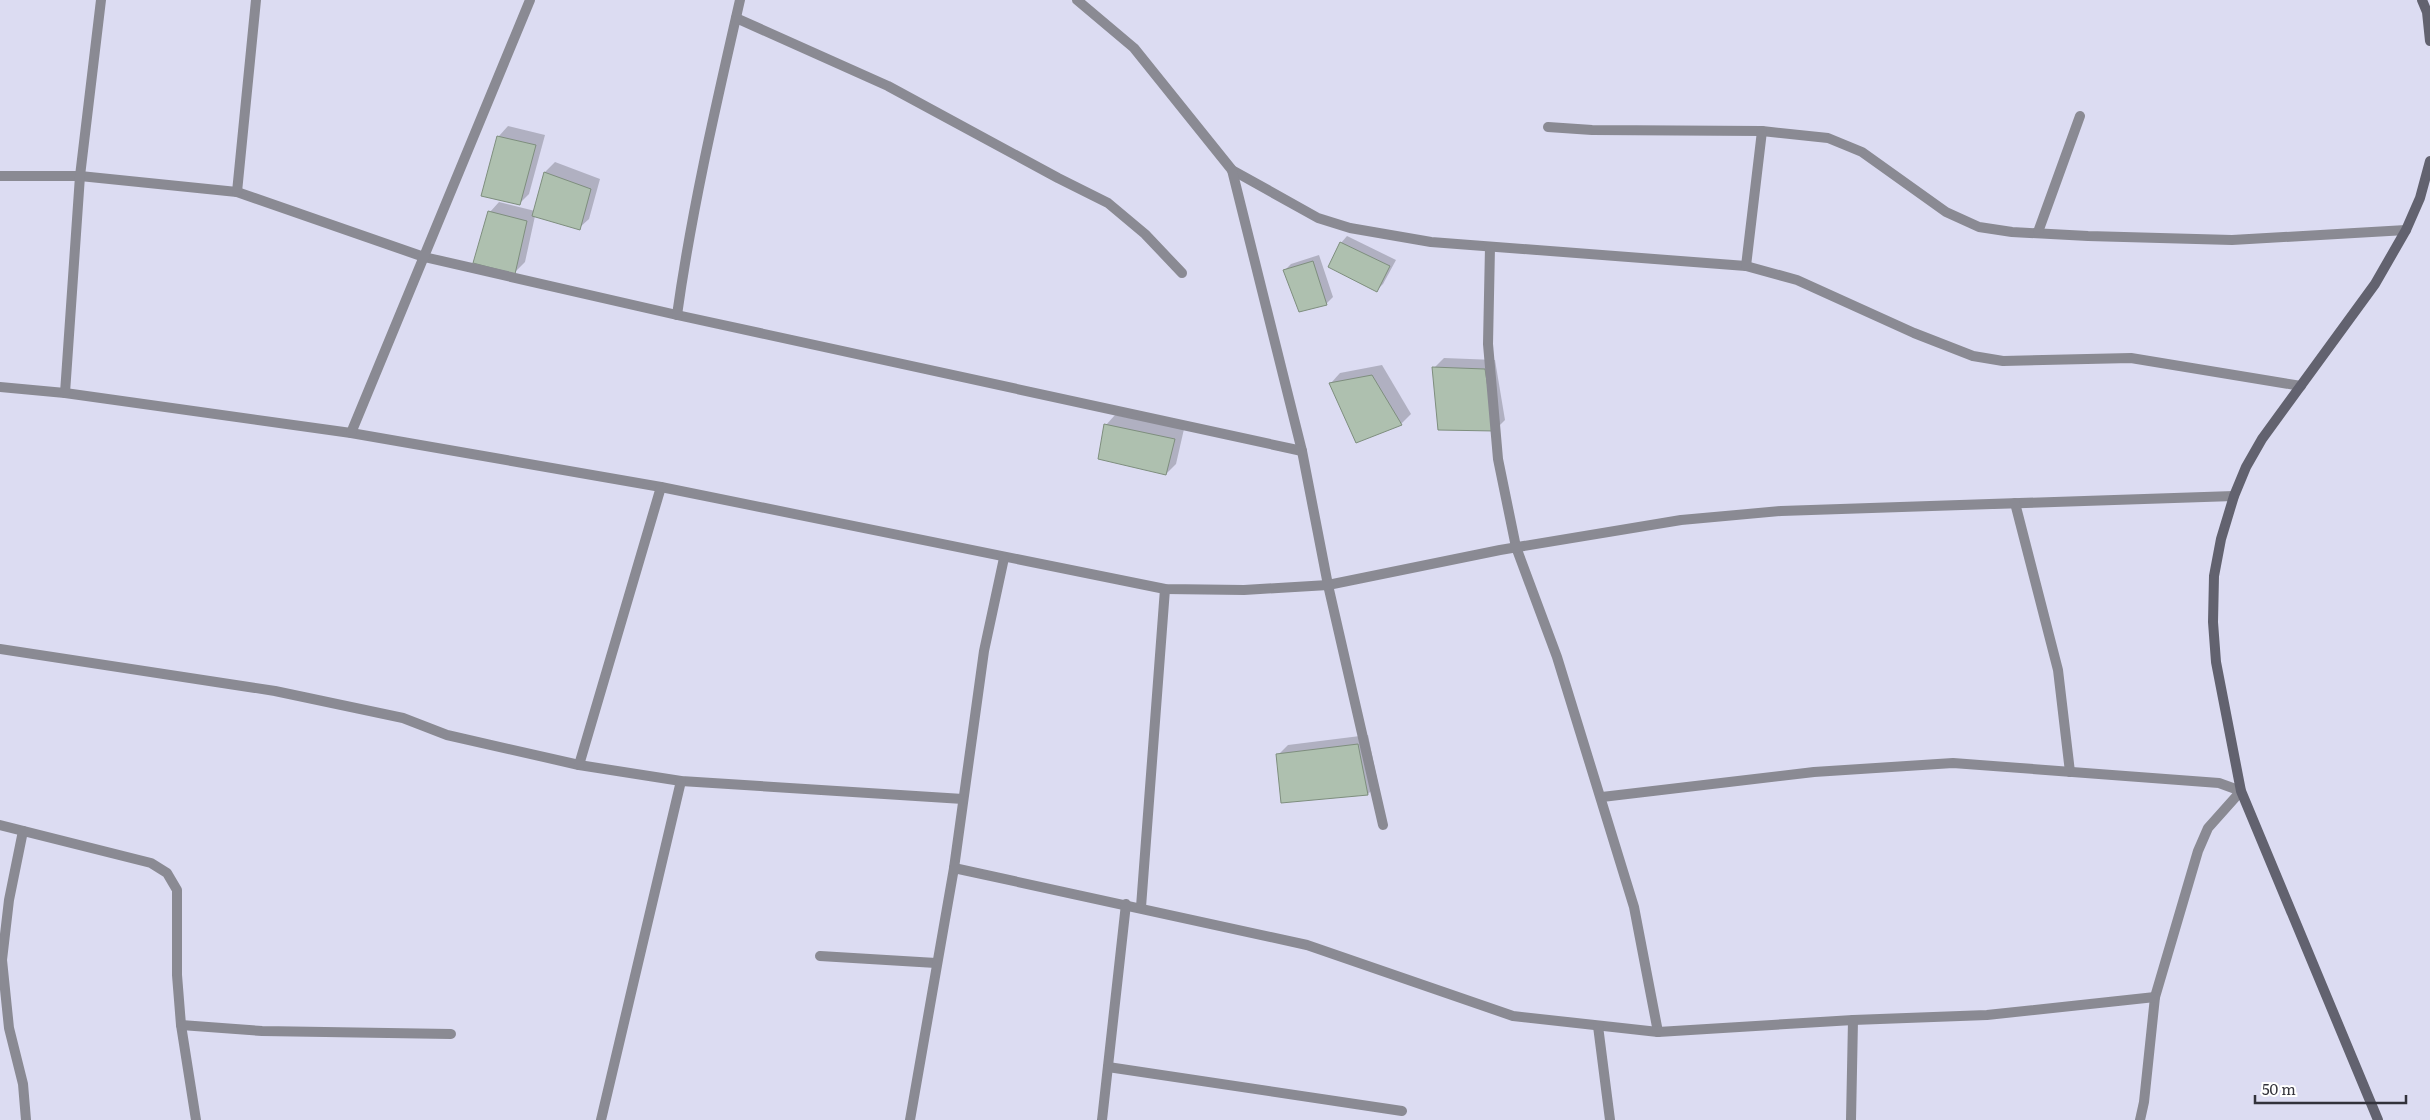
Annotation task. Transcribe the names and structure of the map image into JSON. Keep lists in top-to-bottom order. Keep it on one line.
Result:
{"scale_bar":"50 m"}
